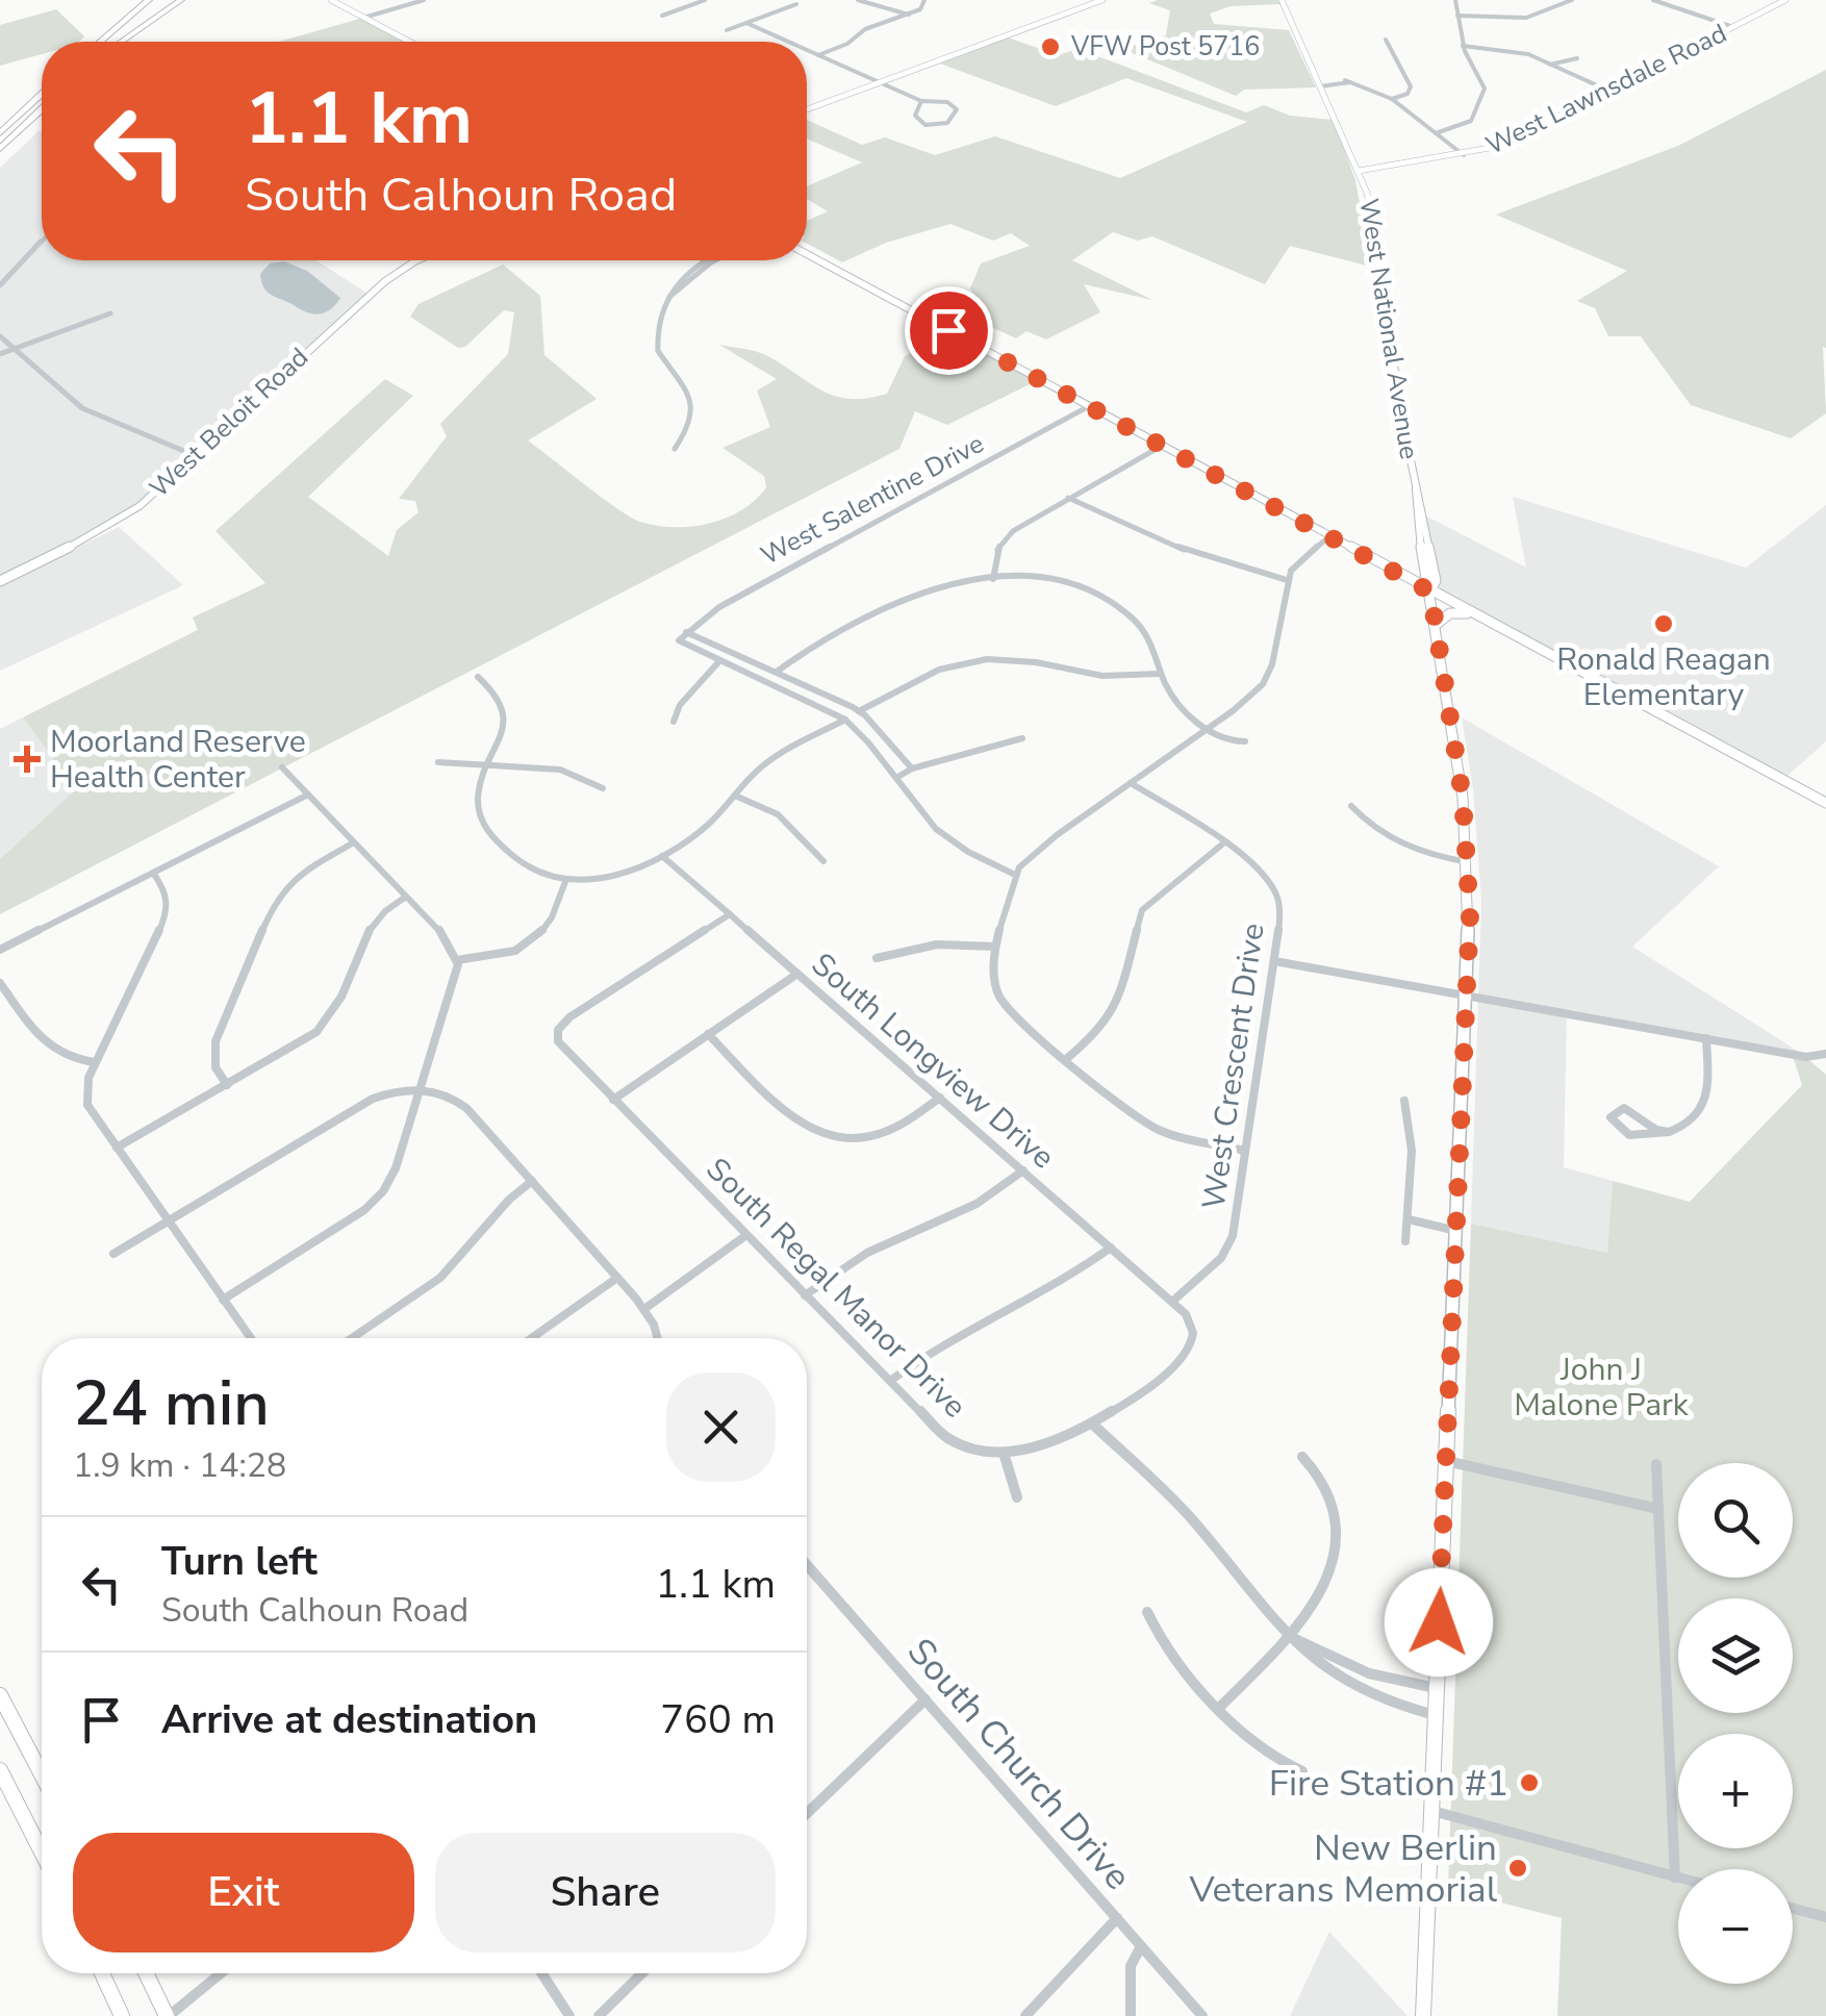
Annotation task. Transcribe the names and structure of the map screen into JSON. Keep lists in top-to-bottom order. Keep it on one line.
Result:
{"streets":{"main road":["West Lawnsdale Road","West National Avenue","West Beloit Road"],"street":["West Salentine Drive","South Longview Drive","West Crescent Drive","South Regal Manor Drive","South Church Drive"]},"crossings":[["West Lawnsdale Road","West National Avenue"],["South Longview Drive","West Crescent Drive"],["South Longview Drive","South Regal Manor Drive"],["West Crescent Drive","South Regal Manor Drive"]],"parks":["John J Malone Park"],"places":{"other":["VFW Post 5716","Ronald Reagan Elementary","Fire Station #1","New Berlin Veterans Memorial"],"health":["Moorland Reserve Health Center"]},"page":{"turn":["1.1 km","South Calhoun Road"],"heading":["24 min","1.9 km · 14:28"],"map_buttons":["+","−"],"list":[{"name":"Turn left","note":"South Calhoun Road","value":"1.1 km"},{"name":"Arrive at destination","value":"760 m"}],"buttons":["Exit","Share"]}}
